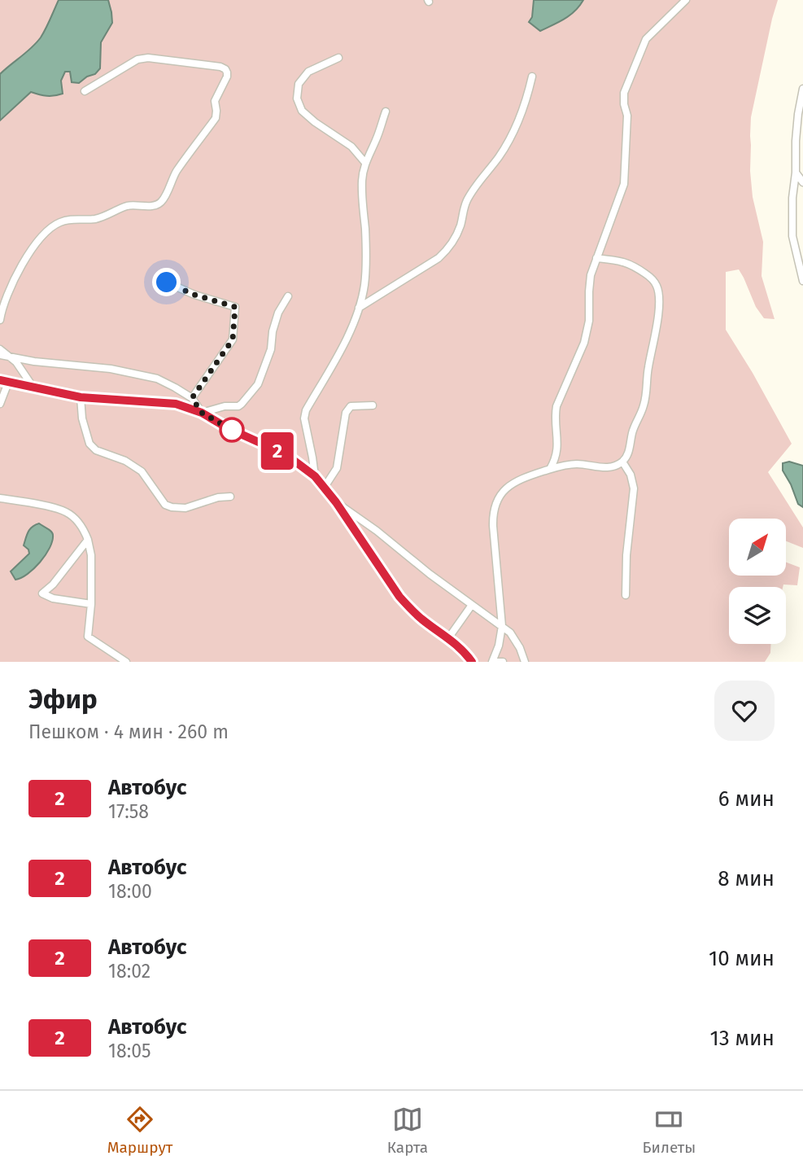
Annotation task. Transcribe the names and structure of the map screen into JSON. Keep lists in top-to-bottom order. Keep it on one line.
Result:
{"lines":["bus line 2"],"north":"top right","page":{"on_map":"2","heading":["Эфир","Пешком · 4 мин · 260 m"],"list":[{"mark":"2","name":"Автобус","note":"17:58","value":"6 мин"},{"mark":"2","name":"Автобус","note":"18:00","value":"8 мин"},{"mark":"2","name":"Автобус","note":"18:02","value":"10 мин"},{"mark":"2","name":"Автобус","note":"18:05","value":"13 мин"}],"tabs":["Маршрут","Карта","Билеты"]}}
